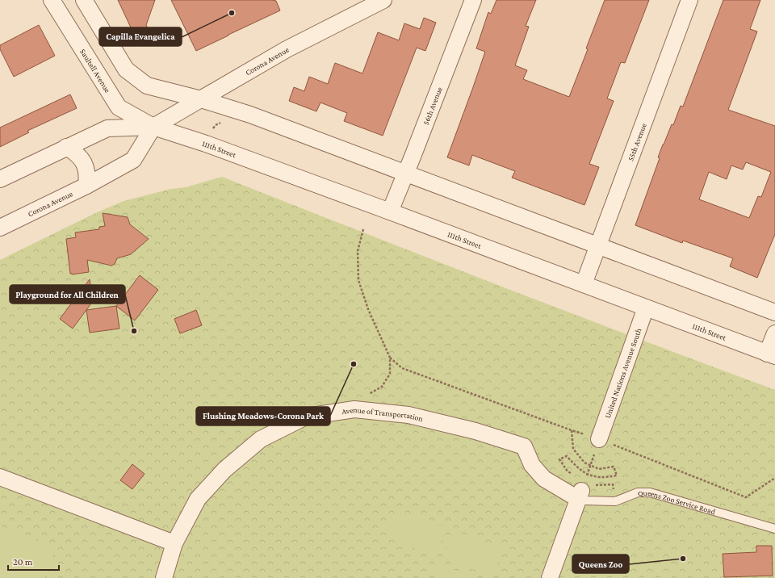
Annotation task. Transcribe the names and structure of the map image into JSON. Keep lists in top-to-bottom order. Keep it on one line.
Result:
{"streets":{"street":["Corona Avenue","Saultell Avenue","56th Avenue","55th Avenue","111th Street","United Nations Avenue South","Avenue of Transportation"],"lane":["Queens Zoo Service Road"]},"crossings":[["Corona Avenue","Saultell Avenue"],["Corona Avenue","111th Street"],["Saultell Avenue","111th Street"],["56th Avenue","111th Street"],["55th Avenue","111th Street"],["111th Street","United Nations Avenue South"],["Avenue of Transportation","Queens Zoo Service Road"]],"places":["Capilla Evangelica","Playground for All Children","Flushing Meadows-Corona Park","Queens Zoo"],"scale_bar":"20 m"}
